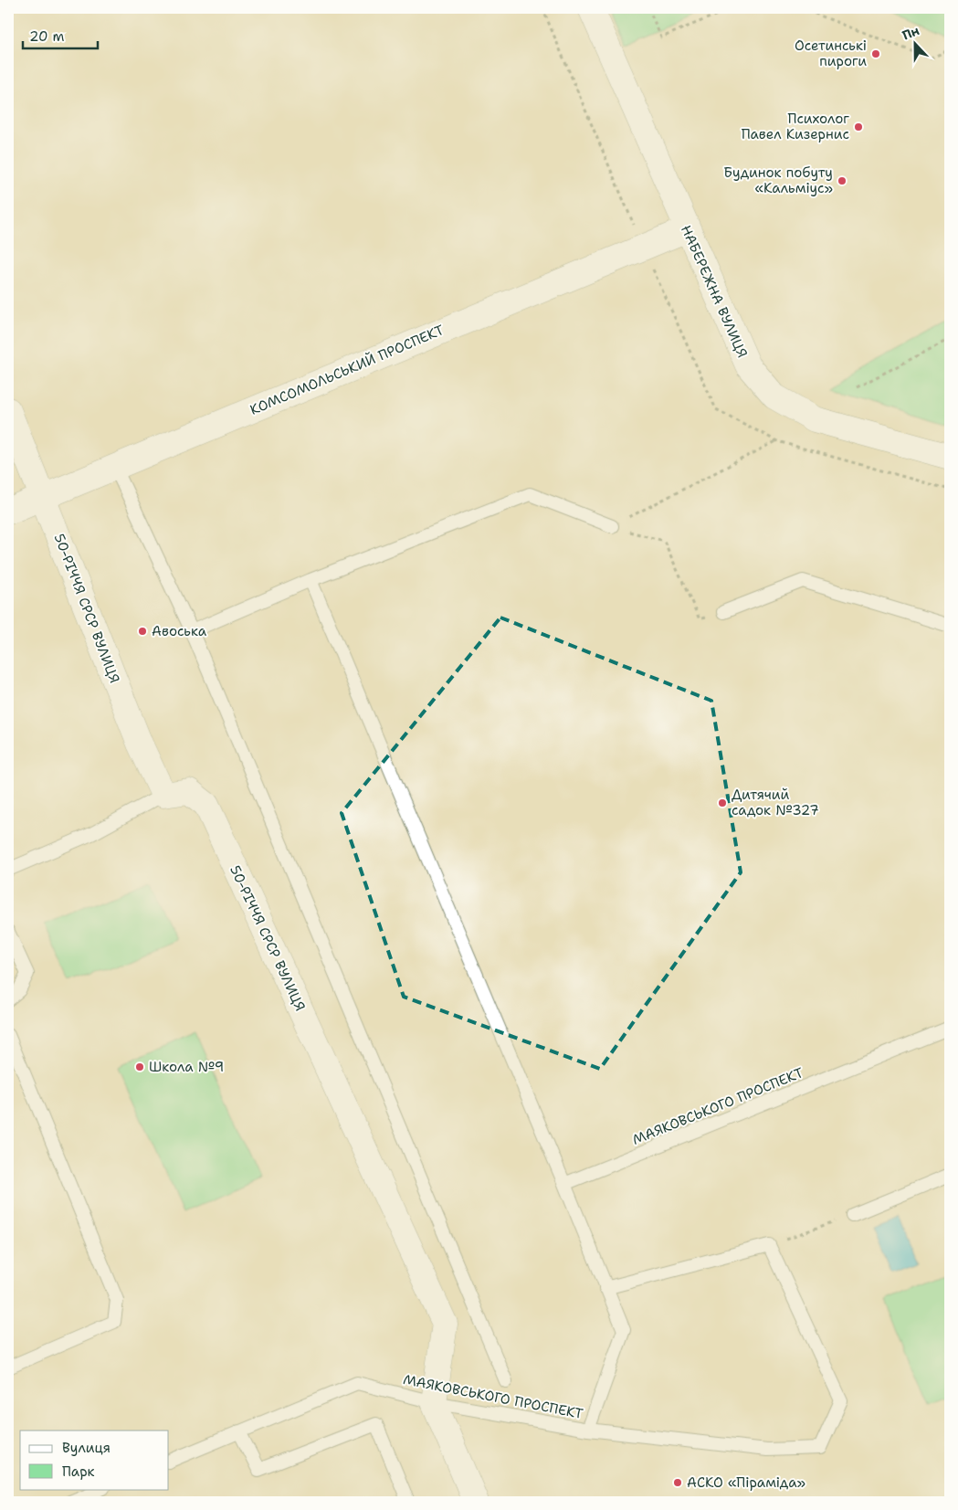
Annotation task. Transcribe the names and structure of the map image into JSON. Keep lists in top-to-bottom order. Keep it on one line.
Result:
{"streets":{"street":["НАБЕРЕЖНА ВУЛИЦЯ","КОМСОМОЛЬСЬКИЙ ПРОСПЕКТ","50-РІЧЧЯ СРСР ВУЛИЦЯ"],"lane":["МАЯКОВСЬКОГО ПРОСПЕКТ"]},"crossings":[["НАБЕРЕЖНА ВУЛИЦЯ","КОМСОМОЛЬСЬКИЙ ПРОСПЕКТ"],["КОМСОМОЛЬСЬКИЙ ПРОСПЕКТ","50-РІЧЧЯ СРСР ВУЛИЦЯ"],["50-РІЧЧЯ СРСР ВУЛИЦЯ","МАЯКОВСЬКОГО ПРОСПЕКТ"]],"places":["Осетинські пироги","Психолог Павел Кизернис","Будинок побуту «Кальміус»","Авоська","Дитячий садок №327","Школа №9","АСКО «Піраміда»"],"legend":["Вулиця","Парк"],"scale_bar":"20 m","north":"top"}
